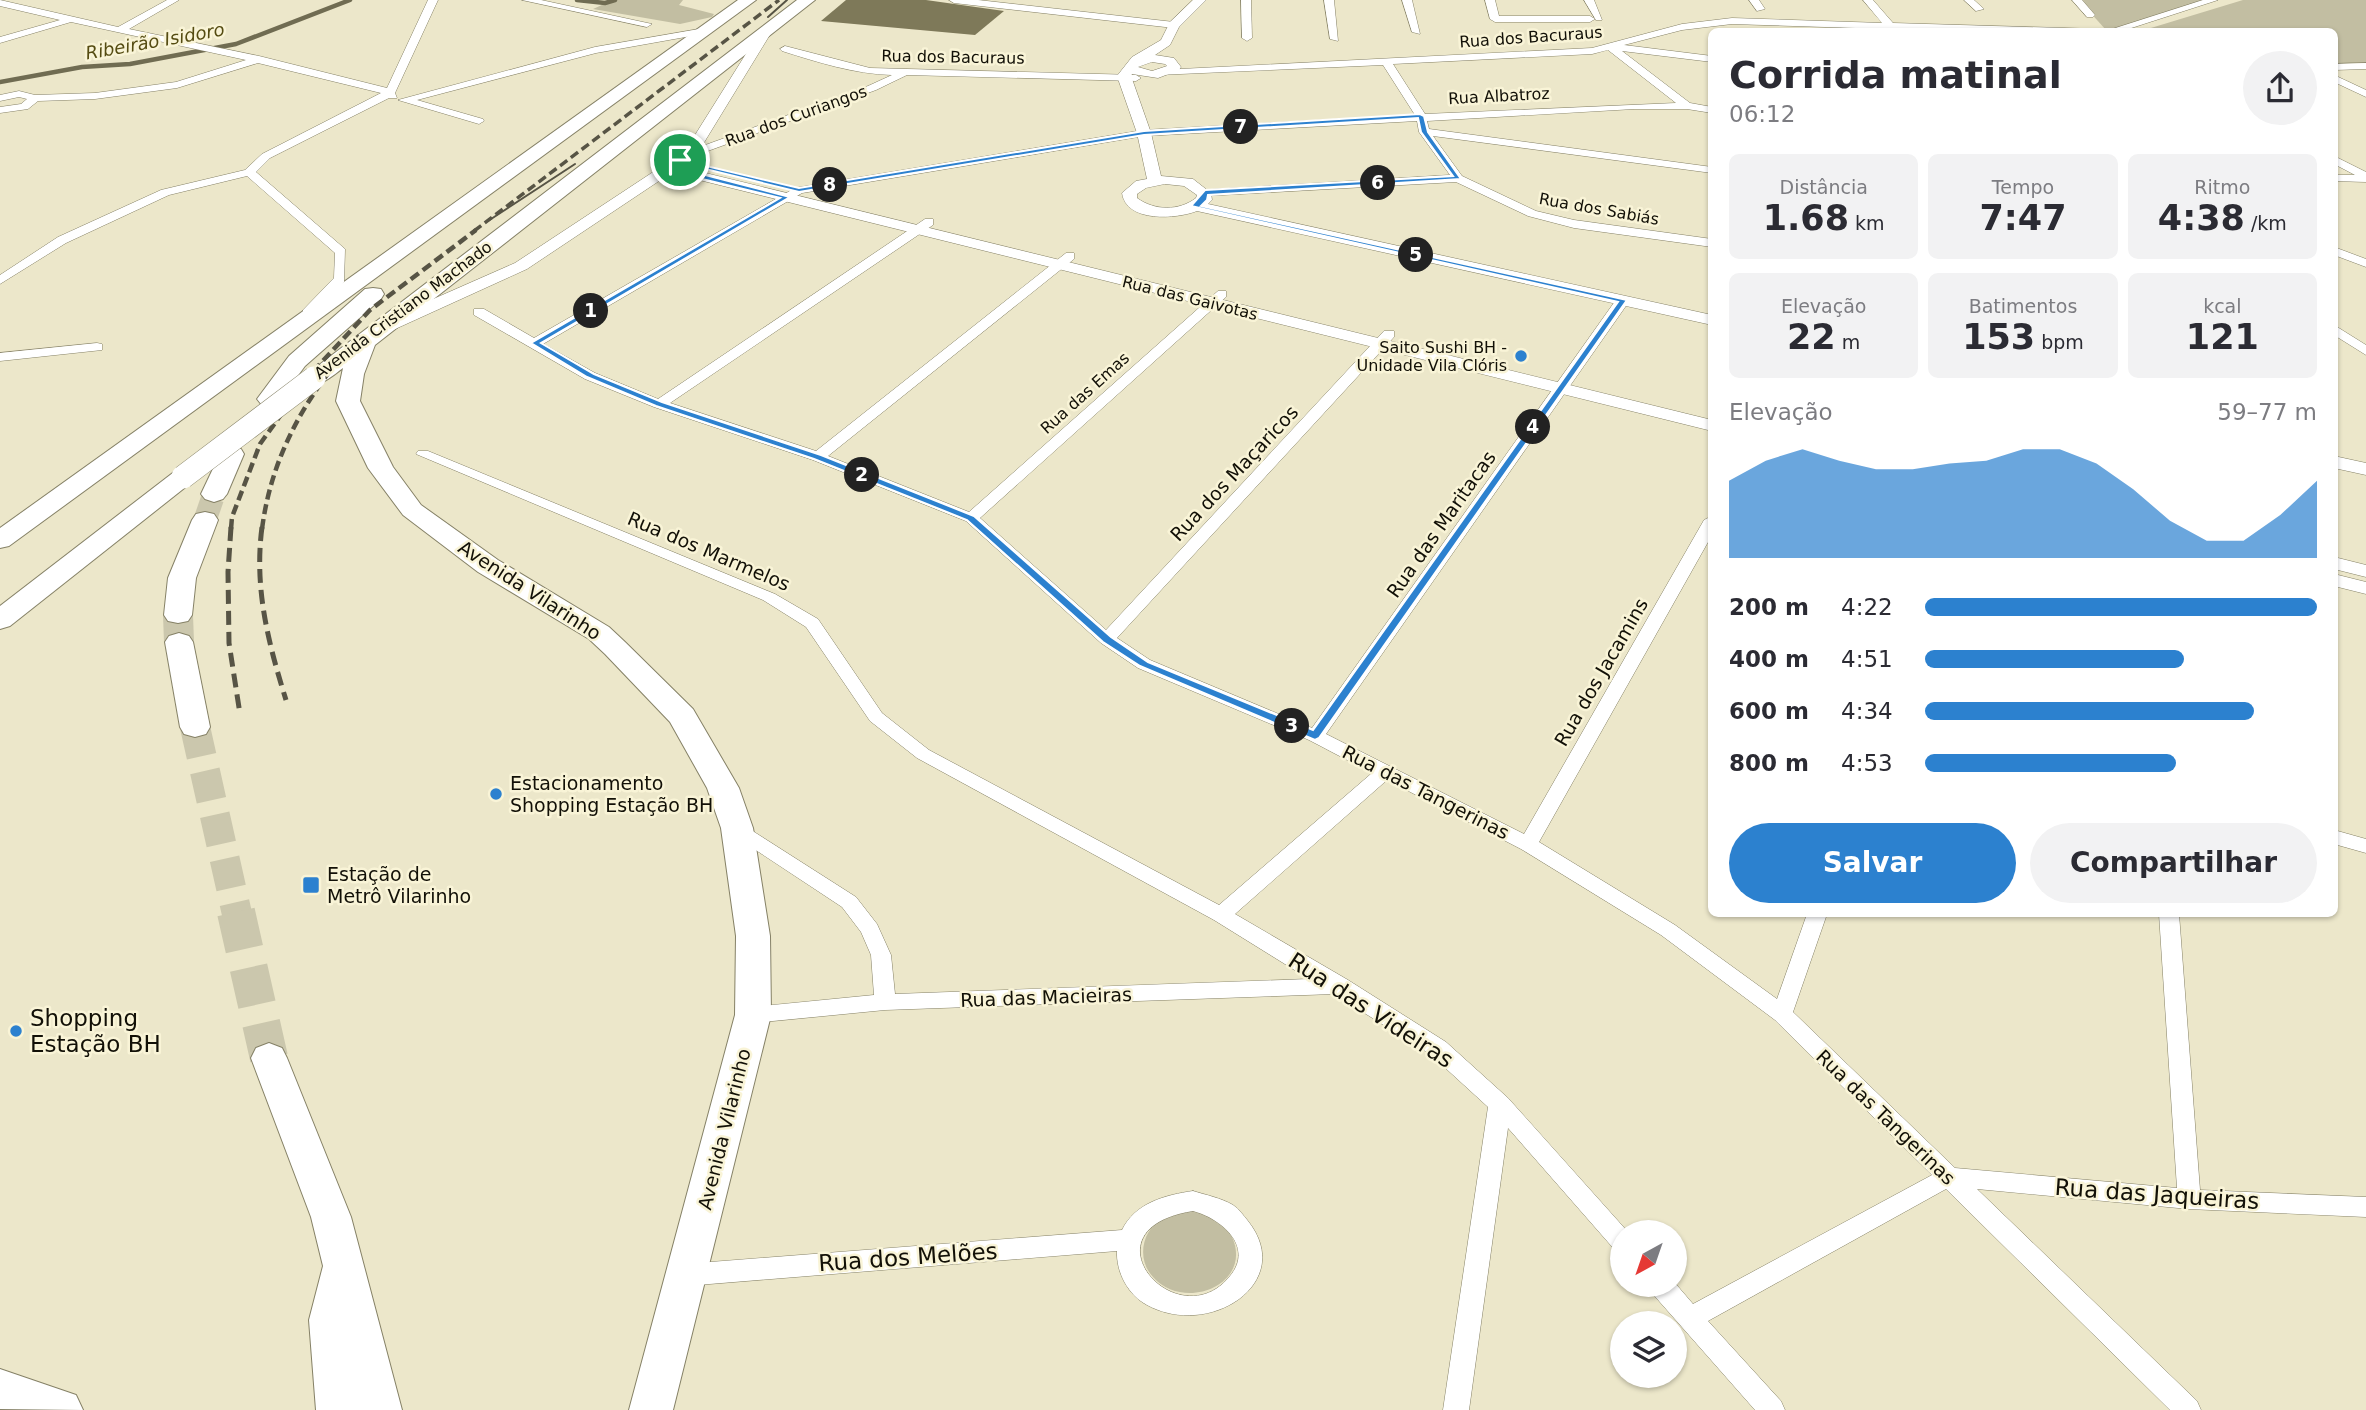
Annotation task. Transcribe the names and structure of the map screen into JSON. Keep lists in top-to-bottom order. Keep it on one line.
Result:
{"streets":{"highway":["Avenida Cristiano Machado","Avenida Vilarinho"],"street":["Rua dos Bacuraus","Rua Albatroz","Rua dos Curiangos","Rua dos Sabiás","Rua das Gaivotas","Rua das Emas","Rua dos Maçaricos","Rua das Maritacas","Rua dos Marmelos","Rua dos Jacamins","Rua das Tangerinas","Rua das Macieiras","Rua das Videiras","Rua das Jaqueiras","Rua dos Melões"]},"crossings":[["Rua dos Bacuraus","Rua dos Curiangos"],["Rua dos Bacuraus","Rua dos Sabiás"],["Rua Albatroz","Rua dos Sabiás"],["Rua Albatroz","Rua das Gaivotas"],["Rua Albatroz","Rua das Tangerinas"],["Rua dos Curiangos","Rua das Gaivotas"],["Rua dos Curiangos","Avenida Cristiano Machado"],["Rua dos Curiangos","Avenida Vilarinho"],["Rua das Gaivotas","Rua das Emas"],["Rua das Gaivotas","Rua dos Maçaricos"],["Rua das Gaivotas","Rua das Maritacas"],["Avenida Cristiano Machado","Avenida Vilarinho"],["Rua das Emas","Rua das Tangerinas"],["Rua dos Maçaricos","Rua das Tangerinas"],["Rua das Maritacas","Rua das Tangerinas"],["Rua dos Marmelos","Rua das Videiras"],["Avenida Vilarinho","Rua das Macieiras"],["Avenida Vilarinho","Rua dos Melões"],["Rua dos Jacamins","Rua das Tangerinas"],["Rua das Tangerinas","Rua das Jaqueiras"],["Rua das Macieiras","Rua das Videiras"]],"water":["Ribeirão Isidoro"],"places":{"other":["Saito Sushi BH - Unidade Vila Clóris","Estacionamento Shopping Estação BH","Shopping Estação BH"],"transit":["Estação de Metrô Vilarinho"]},"north":"bottom left","page":{"heading":["Corrida matinal","06:12"],"pins":["7","6","8","5","1","4","2","3"],"stats":[["Distância","1.68 km"],["Tempo","7:47"],["Ritmo","4:38 /km"],["Elevação","22 m"],["Batimentos","153 bpm"],["kcal","121"]],"chart":["Elevação","59–77 m"],"list":[{"name":"200 m","note":"4:22"},{"name":"400 m","note":"4:51"},{"name":"600 m","note":"4:34"},{"name":"800 m","note":"4:53"}],"buttons":["Salvar","Compartilhar"]}}
